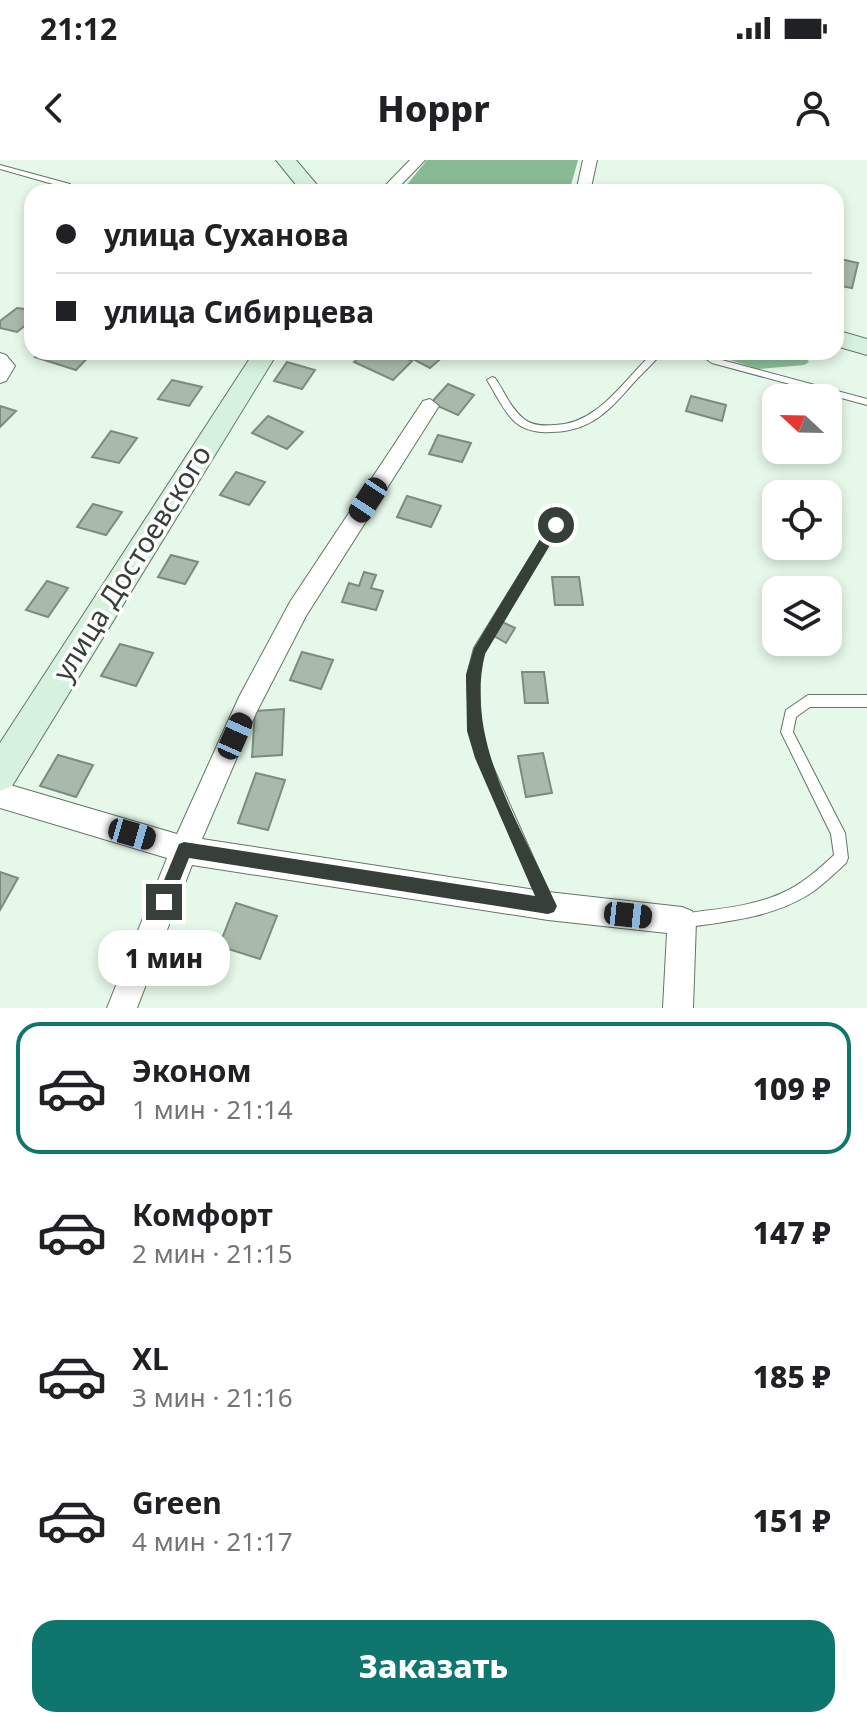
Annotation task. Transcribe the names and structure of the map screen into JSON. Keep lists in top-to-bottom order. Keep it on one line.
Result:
{"streets":{"main road":["улица Достоевского"]},"north":"left","page":{"status":"21:12","header":"Hoppr","banner":["улица Суханова","улица Сибирцева"],"bubble":"1 мин","list":[{"name":"Эконом","note":"1 мин · 21:14","value":"109 ₽"},{"name":"Комфорт","note":"2 мин · 21:15","value":"147 ₽"},{"name":"XL","note":"3 мин · 21:16","value":"185 ₽"},{"name":"Green","note":"4 мин · 21:17","value":"151 ₽"}],"buttons":"Заказать"}}
